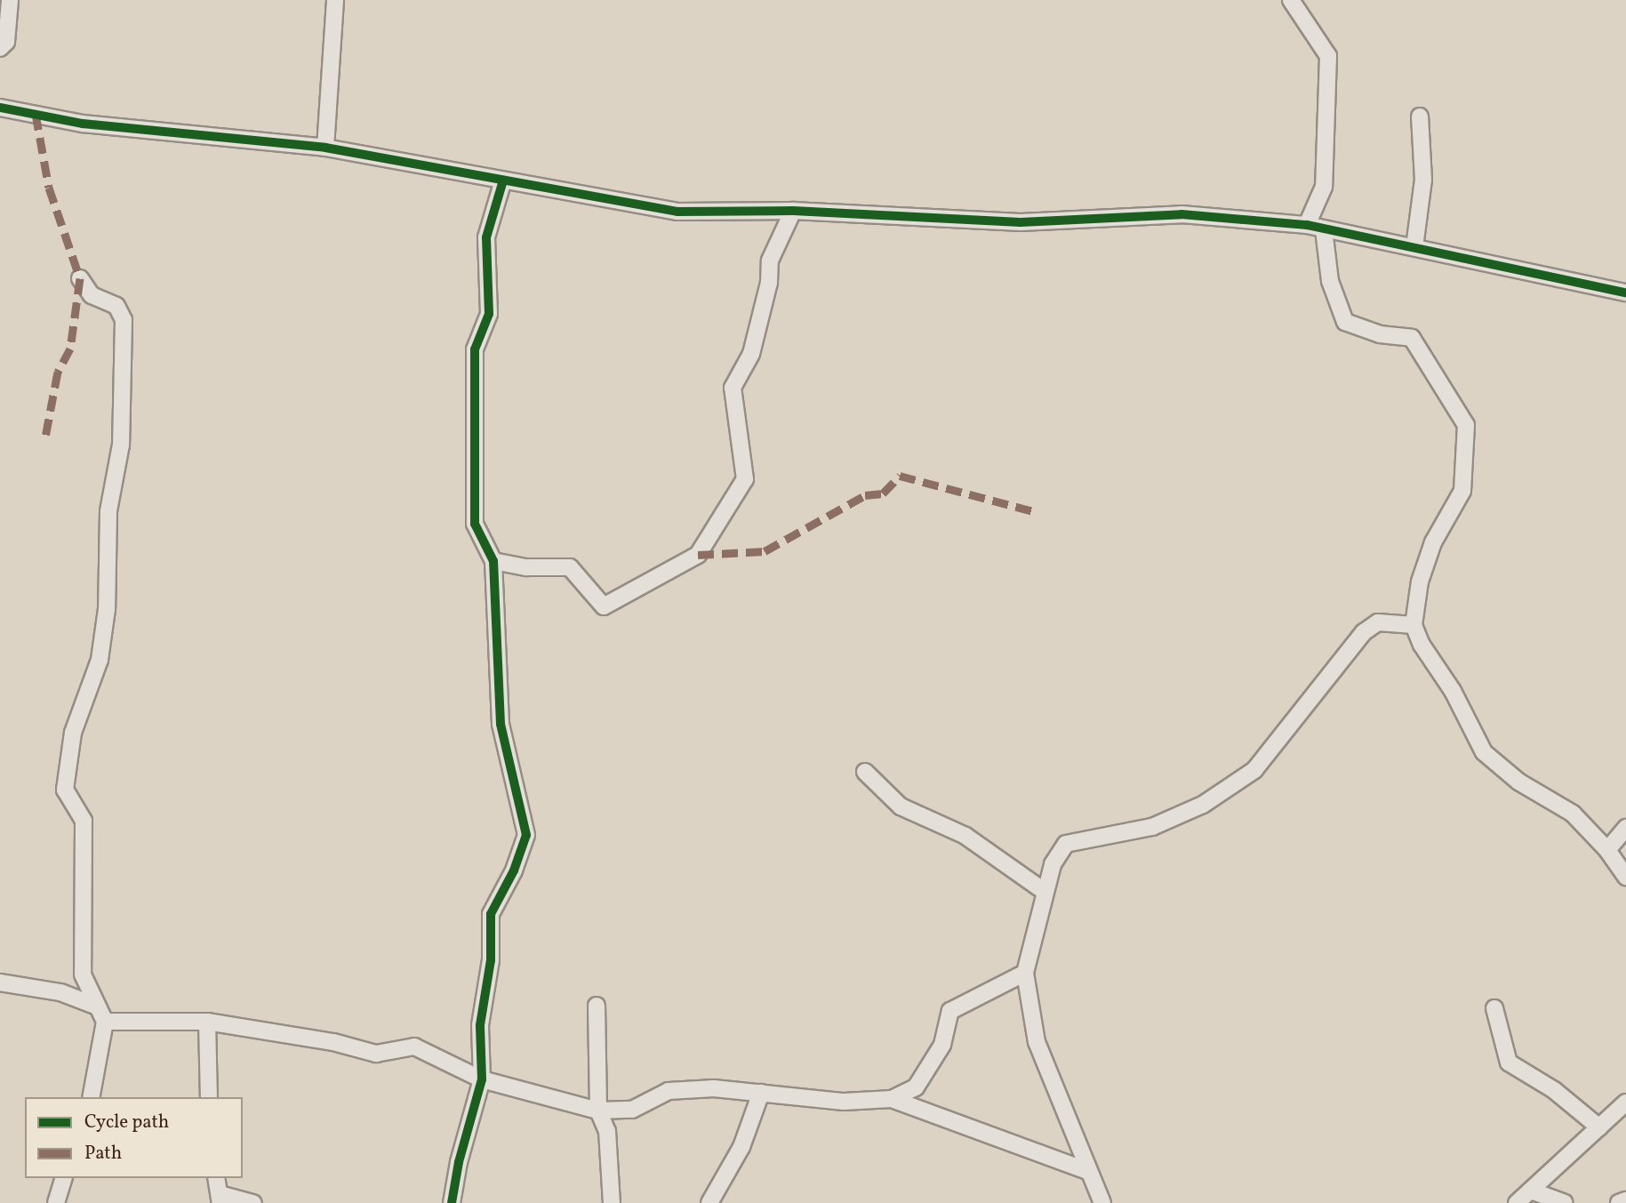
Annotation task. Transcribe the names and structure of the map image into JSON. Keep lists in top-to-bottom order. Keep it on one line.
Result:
{"legend":["Cycle path","Path"]}
